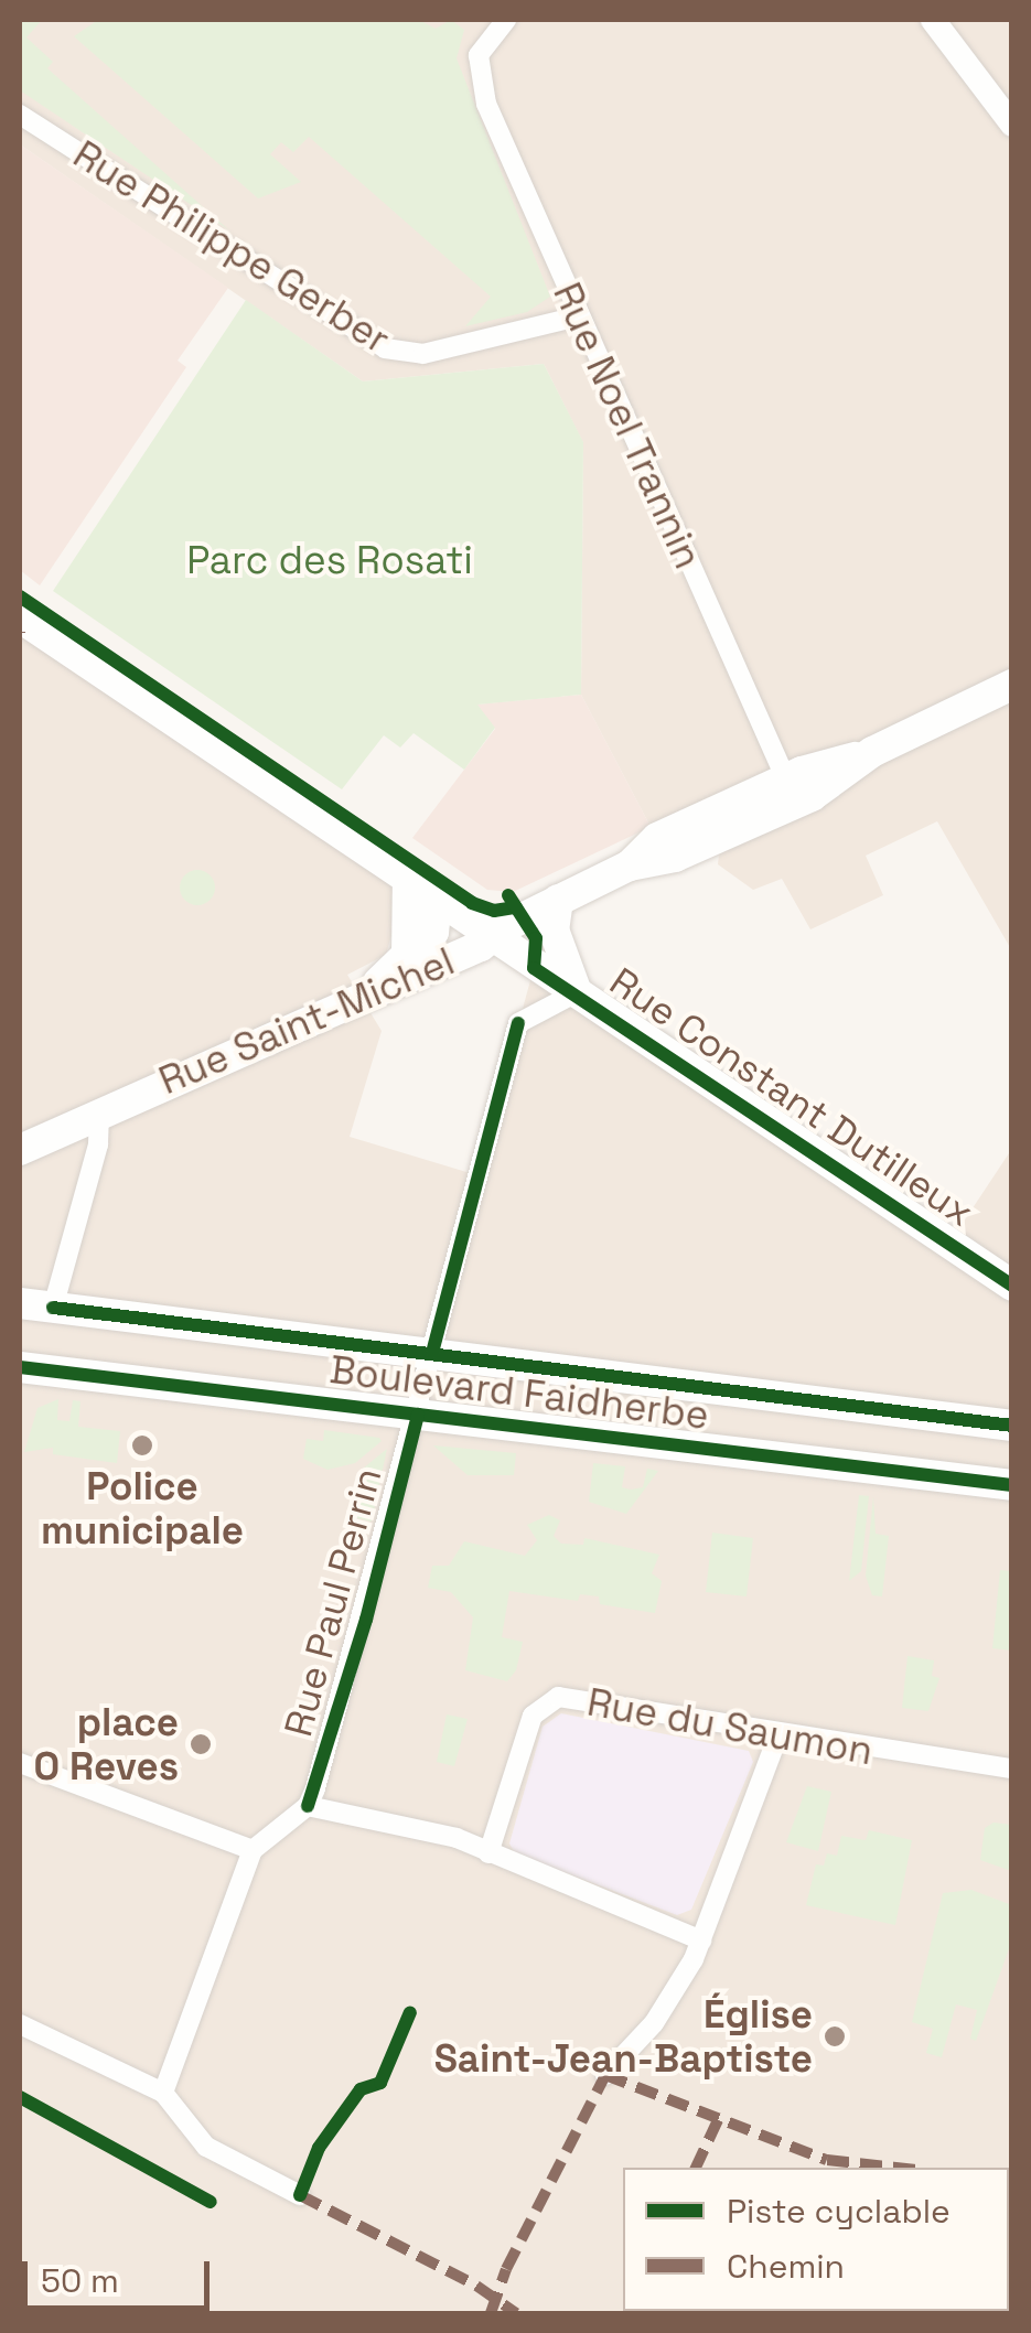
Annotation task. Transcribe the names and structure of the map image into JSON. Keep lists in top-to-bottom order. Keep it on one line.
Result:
{"streets":{"main road":["Rue Saint-Michel","Rue Constant Dutilleux","Boulevard Faidherbe"],"street":["Rue Philippe Gerber","Rue Noel Trannin","Rue Paul Perrin","Rue du Saumon"]},"crossings":[["Rue Philippe Gerber","Rue Noel Trannin"],["Rue Noel Trannin","Rue Saint-Michel"],["Rue Saint-Michel","Rue Constant Dutilleux"],["Boulevard Faidherbe","Rue Paul Perrin"]],"parks":["Parc des Rosati"],"places":["Police municipale","place O Reves","Église Saint-Jean-Baptiste"],"legend":["Piste cyclable","Chemin"],"scale_bar":"50 m"}
